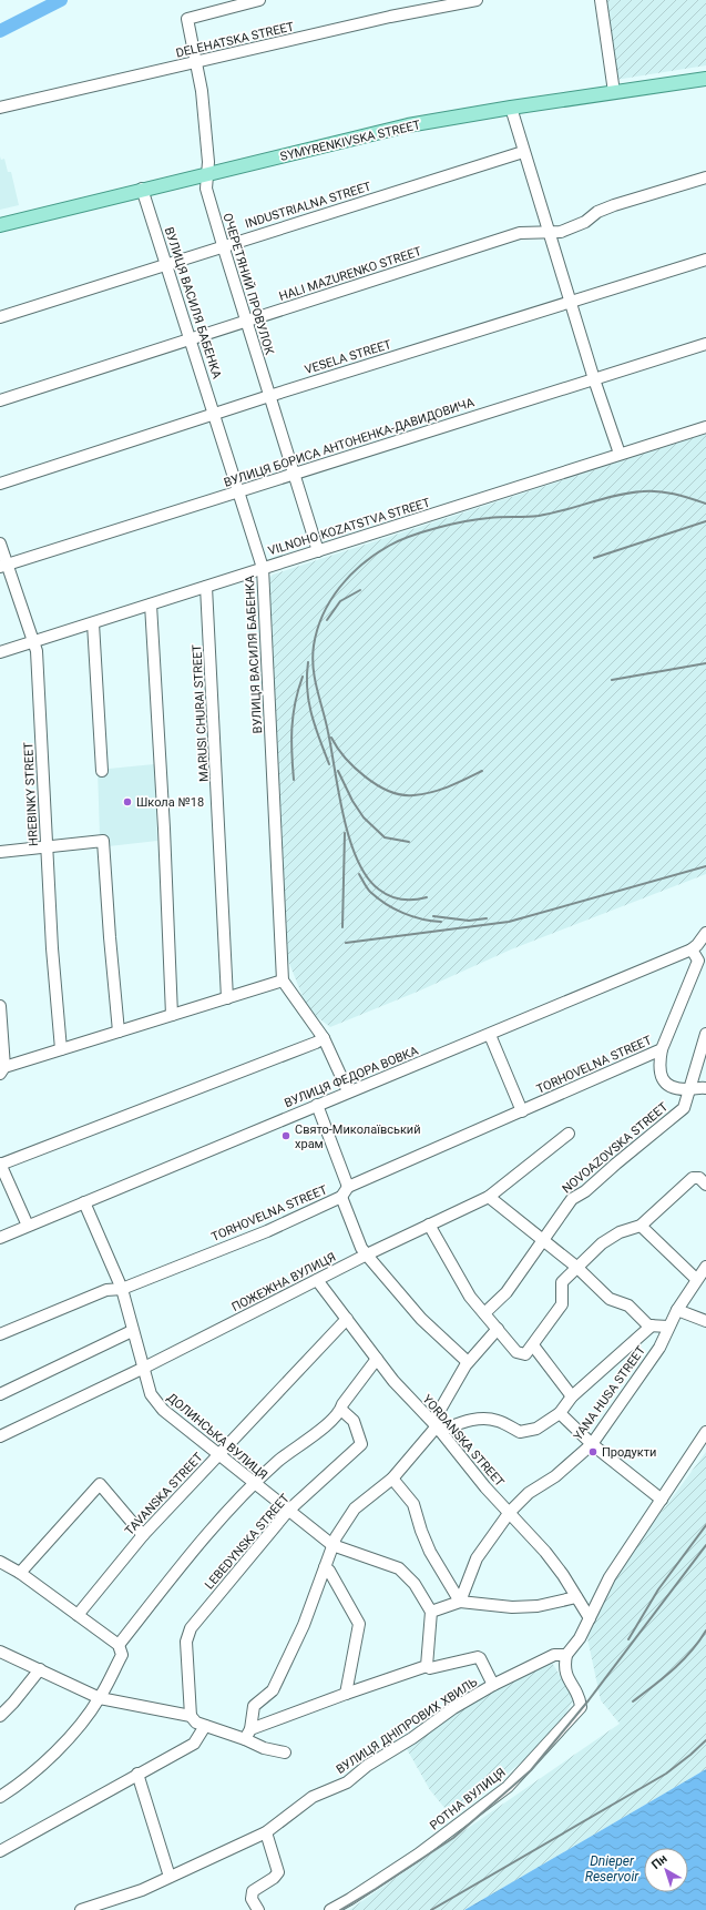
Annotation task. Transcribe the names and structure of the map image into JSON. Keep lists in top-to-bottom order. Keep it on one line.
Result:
{"streets":{"main road":["SYMYRENKIVSKA STREET"],"street":["DELEHATSKA STREET","INDUSTRIALNA STREET","HALI MAZURENKO STREET","ОЧЕРЕТЯНИЙ ПРОВУЛОК","ВУЛИЦЯ ВАСИЛЯ БАБЕНКА","VESELA STREET","ВУЛИЦЯ БОРИСА АНТОНЕНКА-ДАВИДОВИЧА","VILNOHO KOZATSTVA STREET","MARUSI CHURAI STREET","HREBINKY STREET","TORHOVELNA STREET","ВУЛИЦЯ ФЕДОРА ВОВКА","NOVOAZOVSKA STREET","ПОЖЕЖНА ВУЛИЦЯ","YANA HUSA STREET","ДОЛИНСЬКА ВУЛИЦЯ","YORDANSKA STREET","TAVANSKA STREET","LEBEDYNSKA STREET","ВУЛИЦЯ ДНІПРОВИХ ХВИЛЬ","РОТНА ВУЛИЦЯ"]},"crossings":[["DELEHATSKA STREET","ОЧЕРЕТЯНИЙ ПРОВУЛОК"],["SYMYRENKIVSKA STREET","ОЧЕРЕТЯНИЙ ПРОВУЛОК"],["SYMYRENKIVSKA STREET","ВУЛИЦЯ ВАСИЛЯ БАБЕНКА"],["INDUSTRIALNA STREET","ОЧЕРЕТЯНИЙ ПРОВУЛОК"],["INDUSTRIALNA STREET","ВУЛИЦЯ ВАСИЛЯ БАБЕНКА"],["HALI MAZURENKO STREET","ОЧЕРЕТЯНИЙ ПРОВУЛОК"],["HALI MAZURENKO STREET","ВУЛИЦЯ ВАСИЛЯ БАБЕНКА"],["ОЧЕРЕТЯНИЙ ПРОВУЛОК","VESELA STREET"],["ОЧЕРЕТЯНИЙ ПРОВУЛОК","ВУЛИЦЯ БОРИСА АНТОНЕНКА-ДАВИДОВИЧА"],["ОЧЕРЕТЯНИЙ ПРОВУЛОК","VILNOHO KOZATSTVA STREET"],["ВУЛИЦЯ ВАСИЛЯ БАБЕНКА","VESELA STREET"],["ВУЛИЦЯ ВАСИЛЯ БАБЕНКА","ВУЛИЦЯ БОРИСА АНТОНЕНКА-ДАВИДОВИЧА"],["ВУЛИЦЯ ВАСИЛЯ БАБЕНКА","VILNOHO KOZATSTVA STREET"],["ВУЛИЦЯ БОРИСА АНТОНЕНКА-ДАВИДОВИЧА","HREBINKY STREET"],["VILNOHO KOZATSTVA STREET","MARUSI CHURAI STREET"],["VILNOHO KOZATSTVA STREET","HREBINKY STREET"],["TORHOVELNA STREET","ВУЛИЦЯ ФЕДОРА ВОВКА"],["TORHOVELNA STREET","ДОЛИНСЬКА ВУЛИЦЯ"],["ВУЛИЦЯ ФЕДОРА ВОВКА","ДОЛИНСЬКА ВУЛИЦЯ"],["ПОЖЕЖНА ВУЛИЦЯ","ДОЛИНСЬКА ВУЛИЦЯ"],["ПОЖЕЖНА ВУЛИЦЯ","YORDANSKA STREET"],["YANA HUSA STREET","YORDANSKA STREET"],["ДОЛИНСЬКА ВУЛИЦЯ","TAVANSKA STREET"],["ДОЛИНСЬКА ВУЛИЦЯ","LEBEDYNSKA STREET"],["YORDANSKA STREET","TAVANSKA STREET"],["ВУЛИЦЯ ДНІПРОВИХ ХВИЛЬ","РОТНА ВУЛИЦЯ"]],"water":["Dnieper Reservoir"],"places":["Школа №18","Свято-Миколаївський храм","Продукти"],"north":"top left"}
